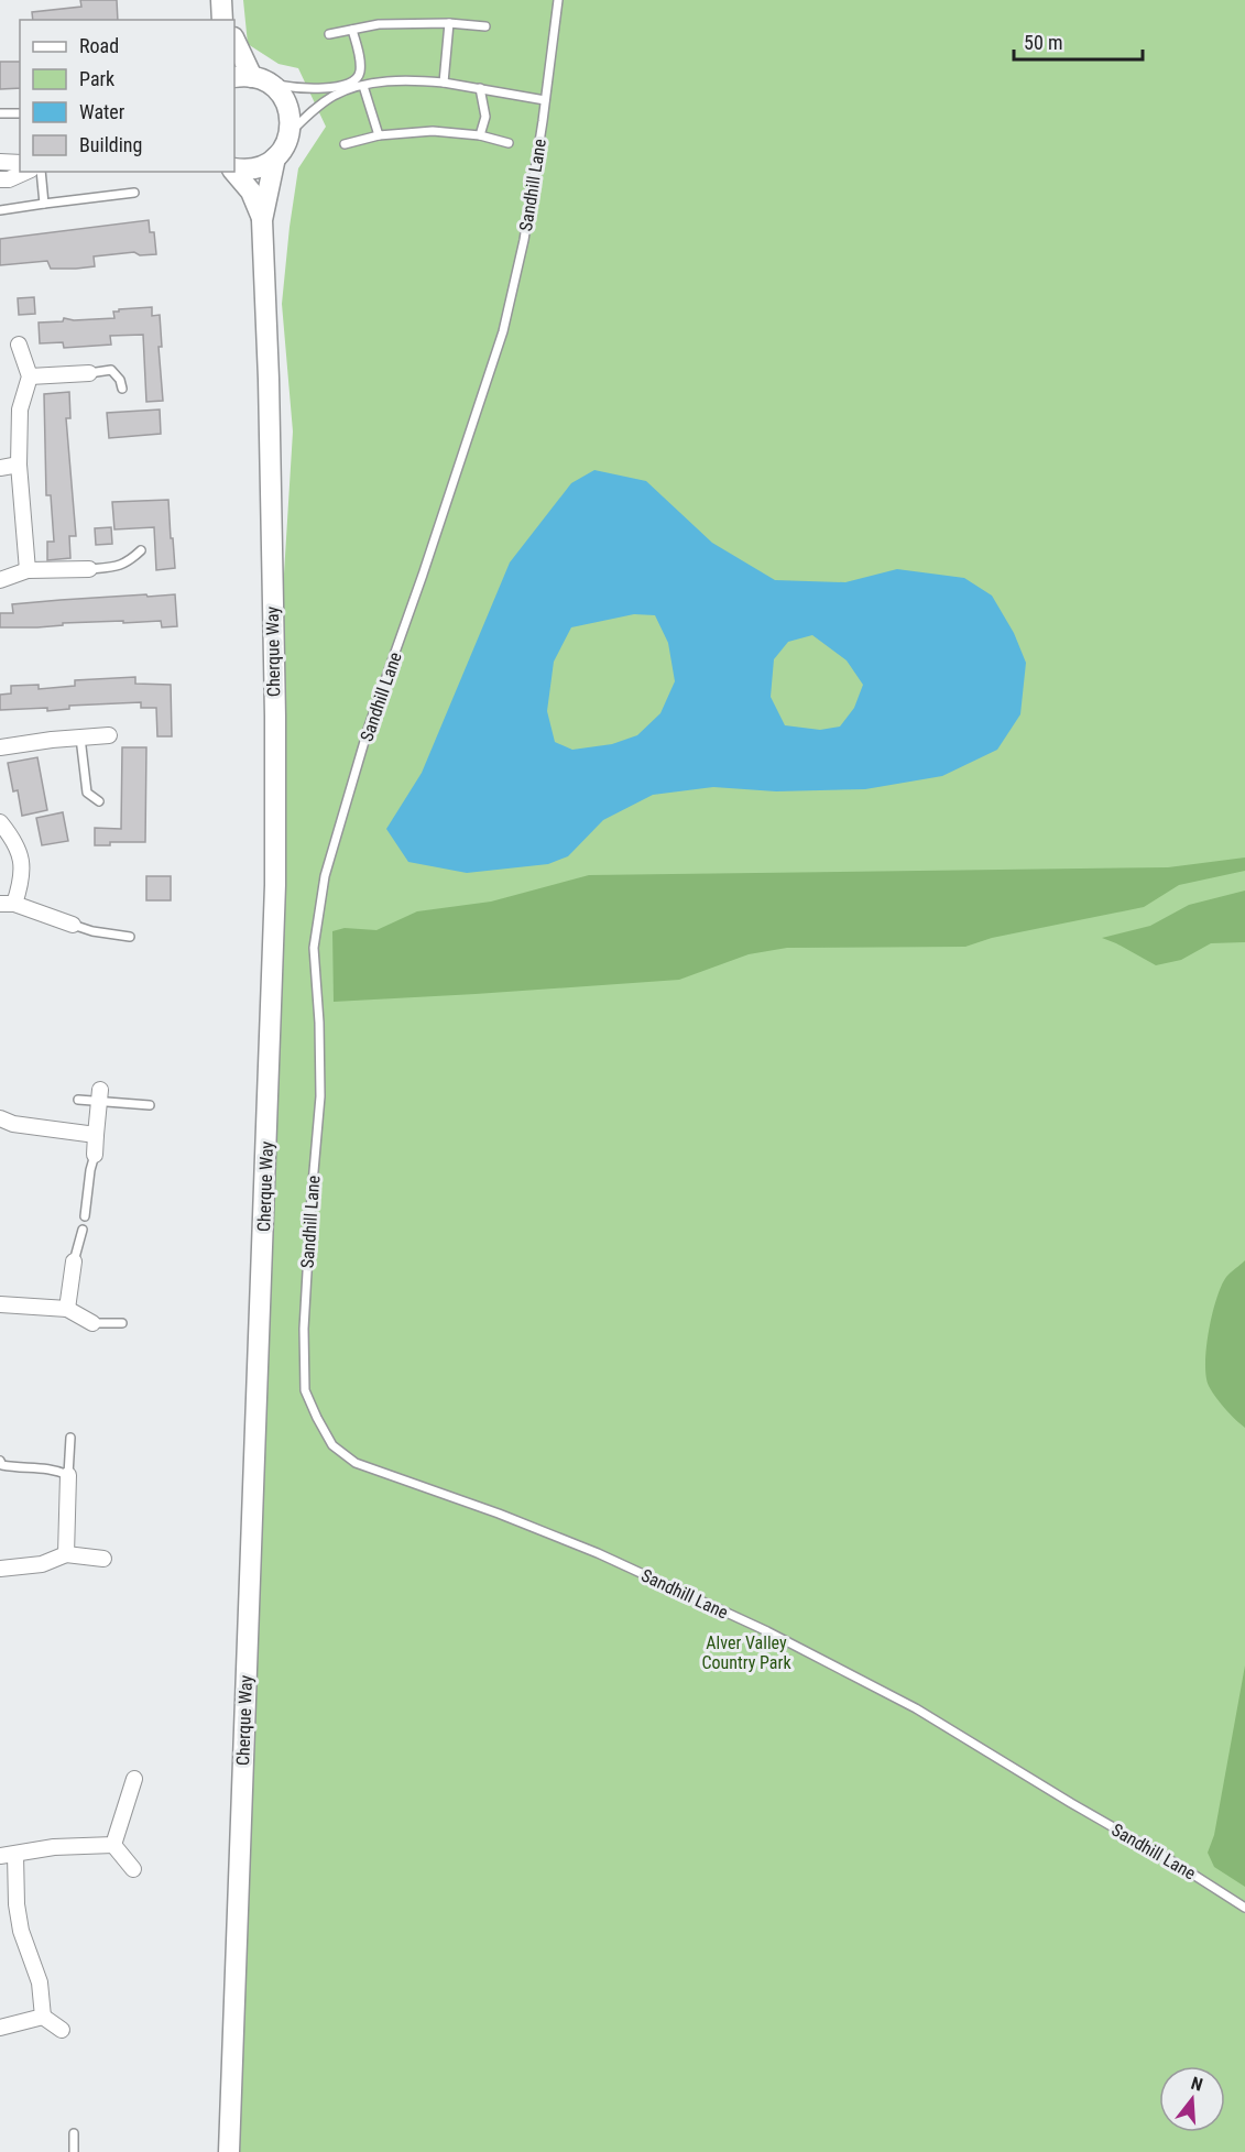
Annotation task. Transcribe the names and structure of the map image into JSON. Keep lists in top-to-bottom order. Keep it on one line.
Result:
{"streets":{"street":["Cherque Way"],"lane":["Sandhill Lane"]},"parks":["Alver Valley Country Park"],"legend":["Road","Park","Water","Building"],"scale_bar":"50 m","north":"top"}
